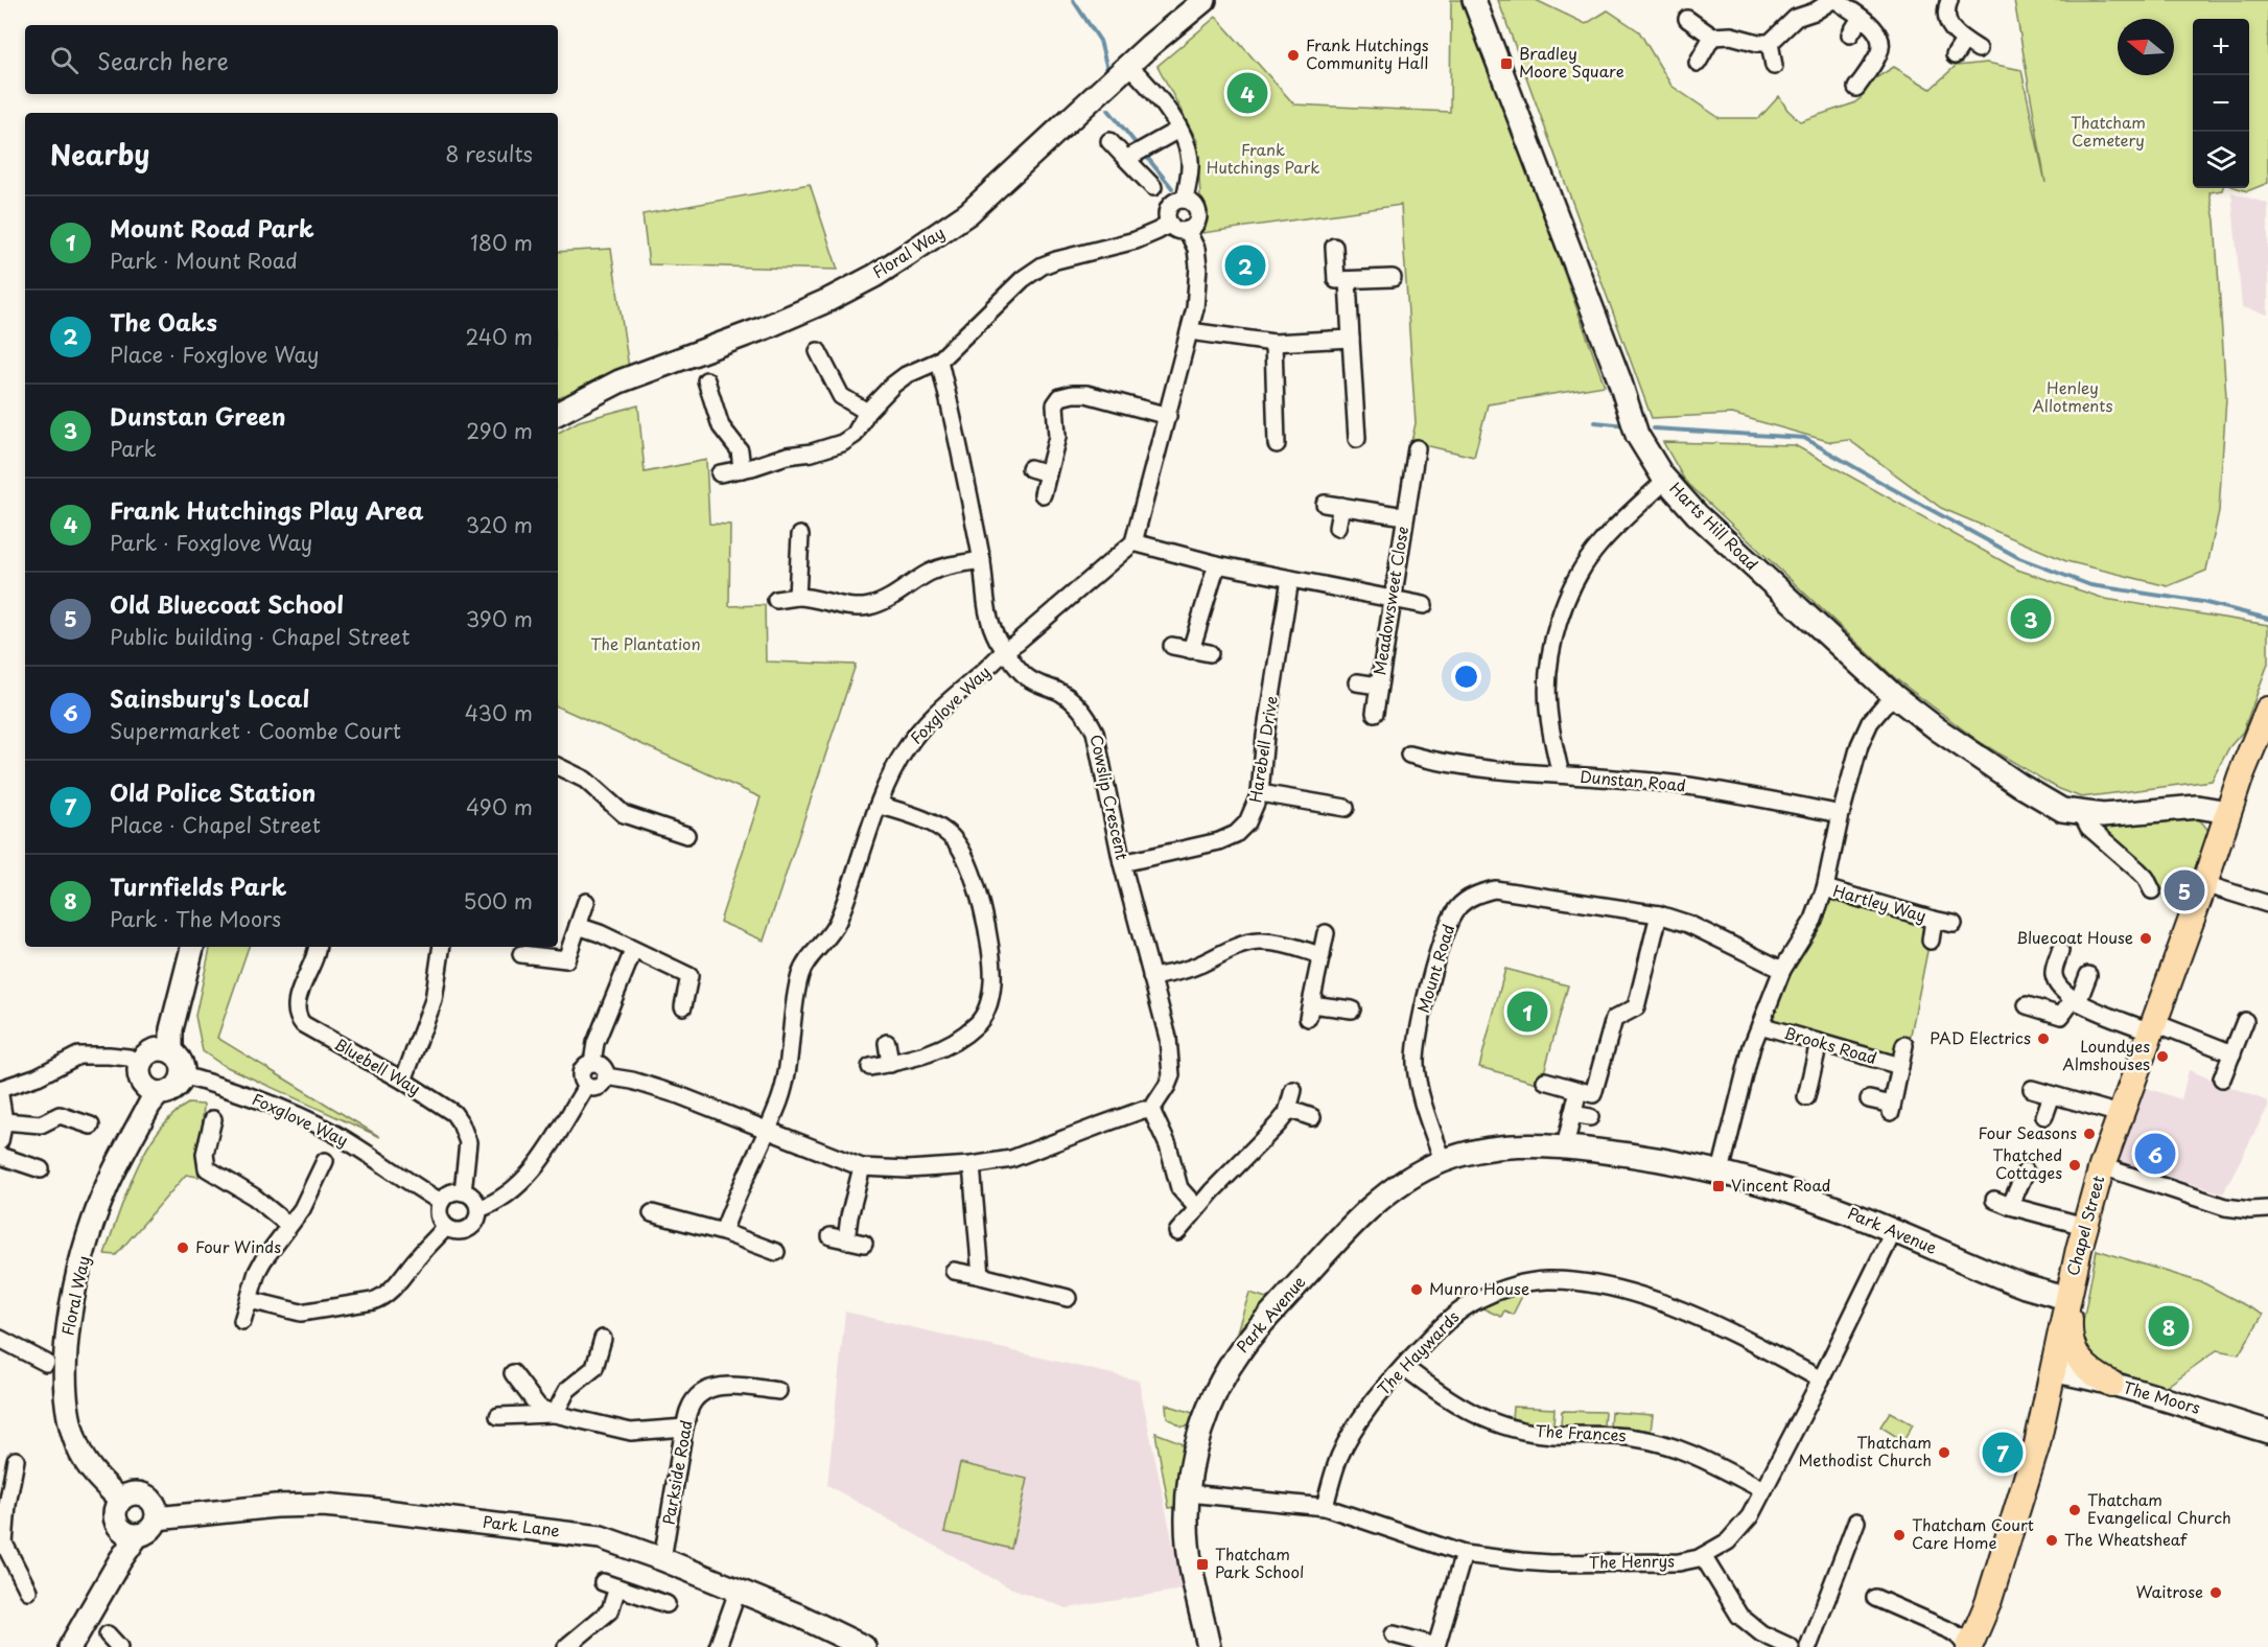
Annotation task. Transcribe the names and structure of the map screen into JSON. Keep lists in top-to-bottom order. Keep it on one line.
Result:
{"streets":{"main road":["Chapel Street"],"street":["Floral Way","Harts Hill Road","Meadowsweet Close","Foxglove Way","Harebell Drive","Dunstan Road","Cowslip Crescent","Hartley Way","Mount Road","Brooks Road","Bluebell Way","Park Avenue","The Haywards","The Moors","The Frances","Parkside Road","Park Lane","The Henrys"]},"crossings":[["Floral Way","Foxglove Way"],["Floral Way","Park Lane"],["Harts Hill Road","Chapel Street"],["Foxglove Way","Cowslip Crescent"],["Foxglove Way","Bluebell Way"],["Harebell Drive","Cowslip Crescent"],["Mount Road","Park Avenue"],["Chapel Street","Park Avenue"],["Chapel Street","The Moors"],["Park Avenue","The Henrys"],["The Haywards","The Frances"],["The Haywards","The Henrys"],["The Frances","The Henrys"],["Parkside Road","Park Lane"]],"parks":["Thatcham Cemetery","Frank Hutchings Park","Henley Allotments","The Plantation"],"places":{"other":["Frank Hutchings Community Hall","Bluecoat House","PAD Electrics","Loundyes Almshouses","Four Seasons","Thatched Cottages","Four Winds","Munro House","Thatcham Methodist Church","Thatcham Evangelical Church","Thatcham Court Care Home","The Wheatsheaf","Waitrose"],"transit":["Bradley Moore Square","Vincent Road","Thatcham Park School"]},"north":"left","page":{"map_buttons":["+","−"],"search":"Search here","pins":["4","2","3","5","1","6","8","7"],"heading":["Nearby","8 results"],"list":[{"mark":"1","name":"Mount Road Park","note":"Park · Mount Road","value":"180 m"},{"mark":"2","name":"The Oaks","note":"Place · Foxglove Way","value":"240 m"},{"mark":"3","name":"Dunstan Green","note":"Park","value":"290 m"},{"mark":"4","name":"Frank Hutchings Play Area","note":"Park · Foxglove Way","value":"320 m"},{"mark":"5","name":"Old Bluecoat School","note":"Public building · Chapel Street","value":"390 m"},{"mark":"6","name":"Sainsbury's Local","note":"Supermarket · Coombe Court","value":"430 m"},{"mark":"7","name":"Old Police Station","note":"Place · Chapel Street","value":"490 m"},{"mark":"8","name":"Turnfields Park","note":"Park · The Moors","value":"500 m"}]}}
